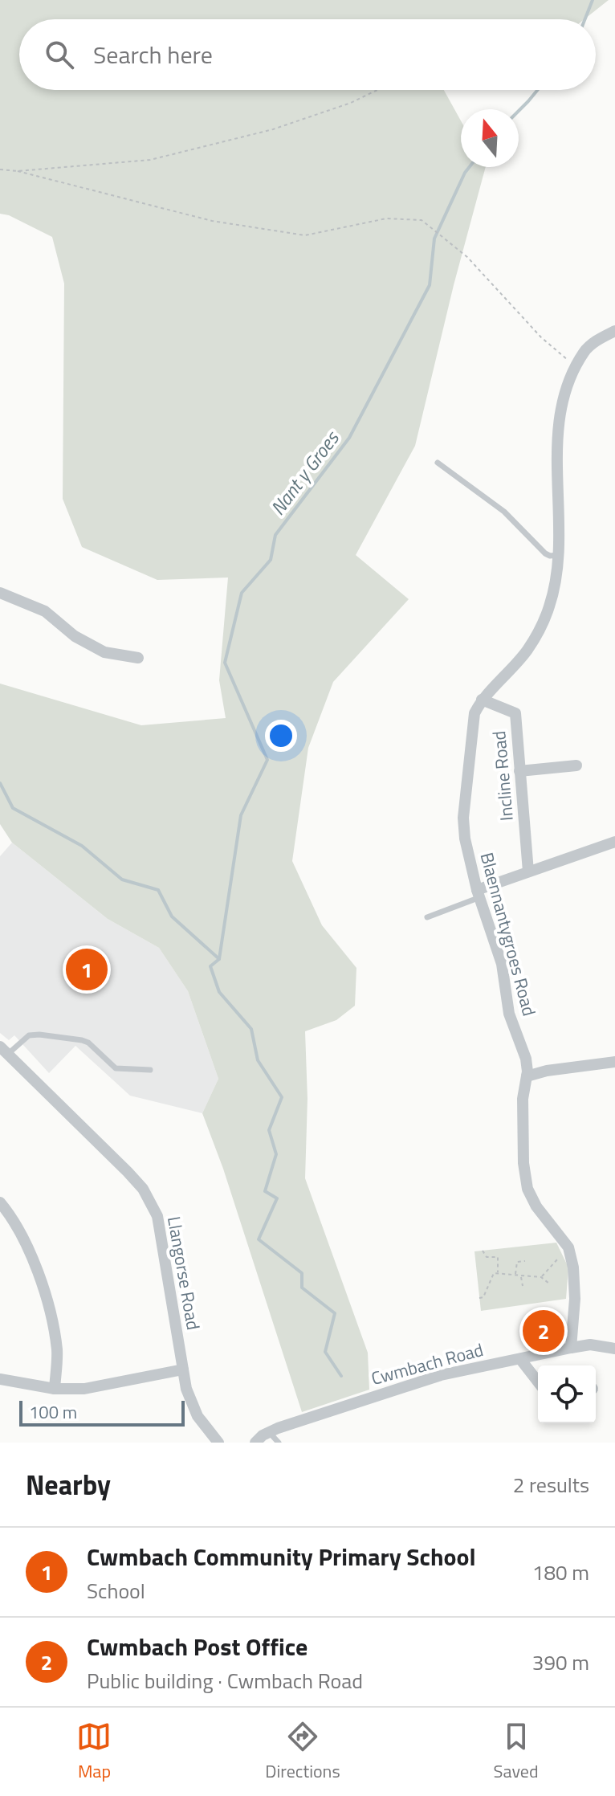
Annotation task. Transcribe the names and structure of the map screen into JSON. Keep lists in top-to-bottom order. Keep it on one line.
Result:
{"streets":{"street":["Incline Road","Blaennantygroes Road","Llangorse Road","Cwmbach Road"]},"crossings":[["Incline Road","Blaennantygroes Road"],["Blaennantygroes Road","Cwmbach Road"]],"water":["Nant y Groes"],"scale_bar":"100 m","north":"top","page":{"search":"Search here","pins":["1","2"],"scale":"100 m","heading":["Nearby","2 results"],"list":[{"mark":"1","name":"Cwmbach Community Primary School","note":"School","value":"180 m"},{"mark":"2","name":"Cwmbach Post Office","note":"Public building · Cwmbach Road","value":"390 m"}],"nav":["Map","Directions","Saved"]}}
